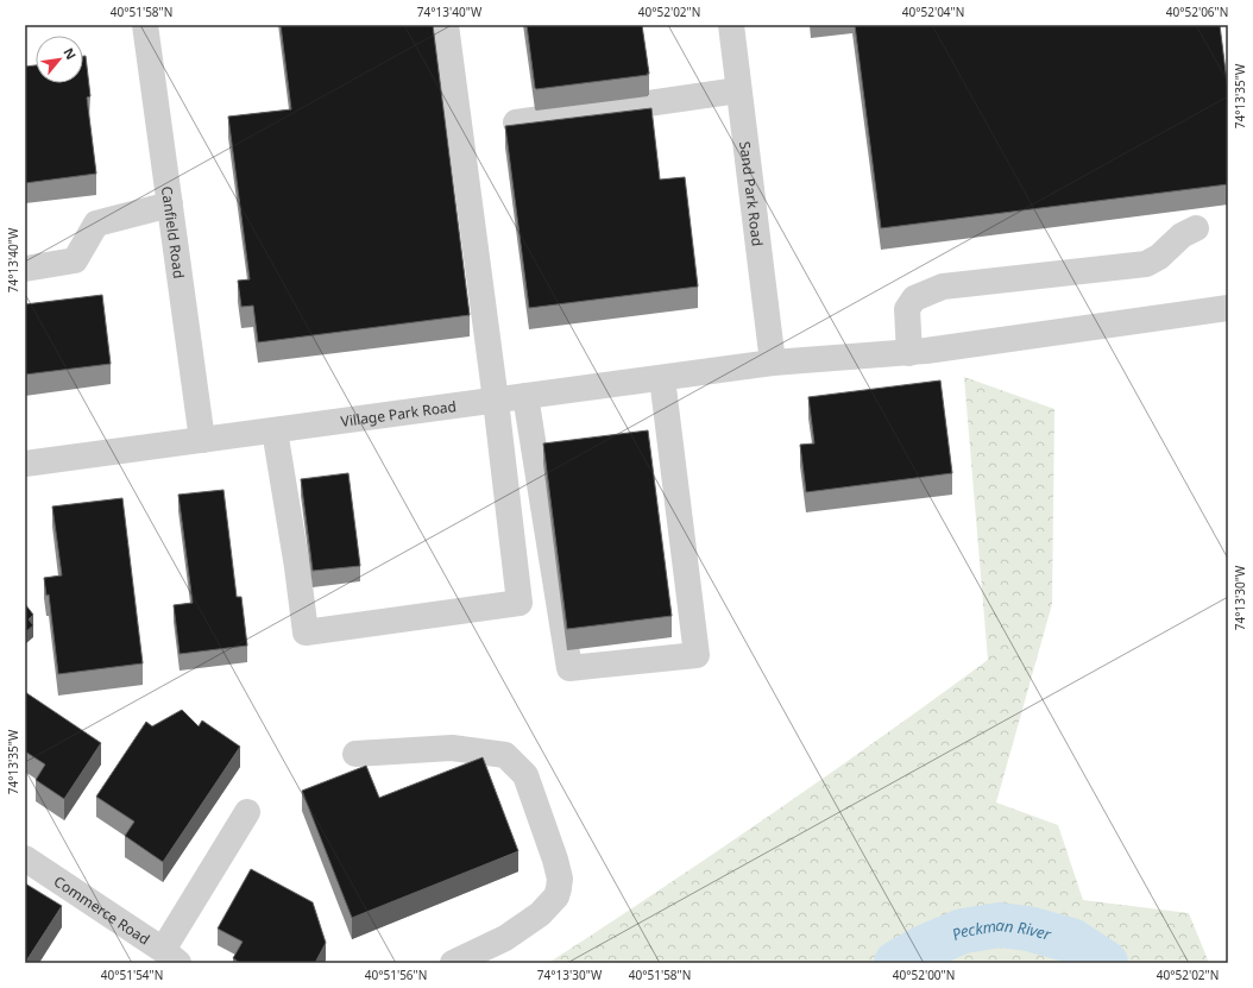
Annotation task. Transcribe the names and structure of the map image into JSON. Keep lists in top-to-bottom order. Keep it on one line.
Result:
{"streets":{"street":["Sand Park Road","Canfield Road","Village Park Road","Commerce Road"]},"crossings":[["Sand Park Road","Village Park Road"],["Canfield Road","Village Park Road"]],"water":["Peckman River"],"north":"top right","coordinates":["40°51'58\"N","74°13'40\"W","40°52'02\"N","40°52'04\"N","40°52'06\"N","74°13'35\"W","74°13'30\"W","40°51'54\"N","40°51'56\"N","40°52'00\"N"]}
